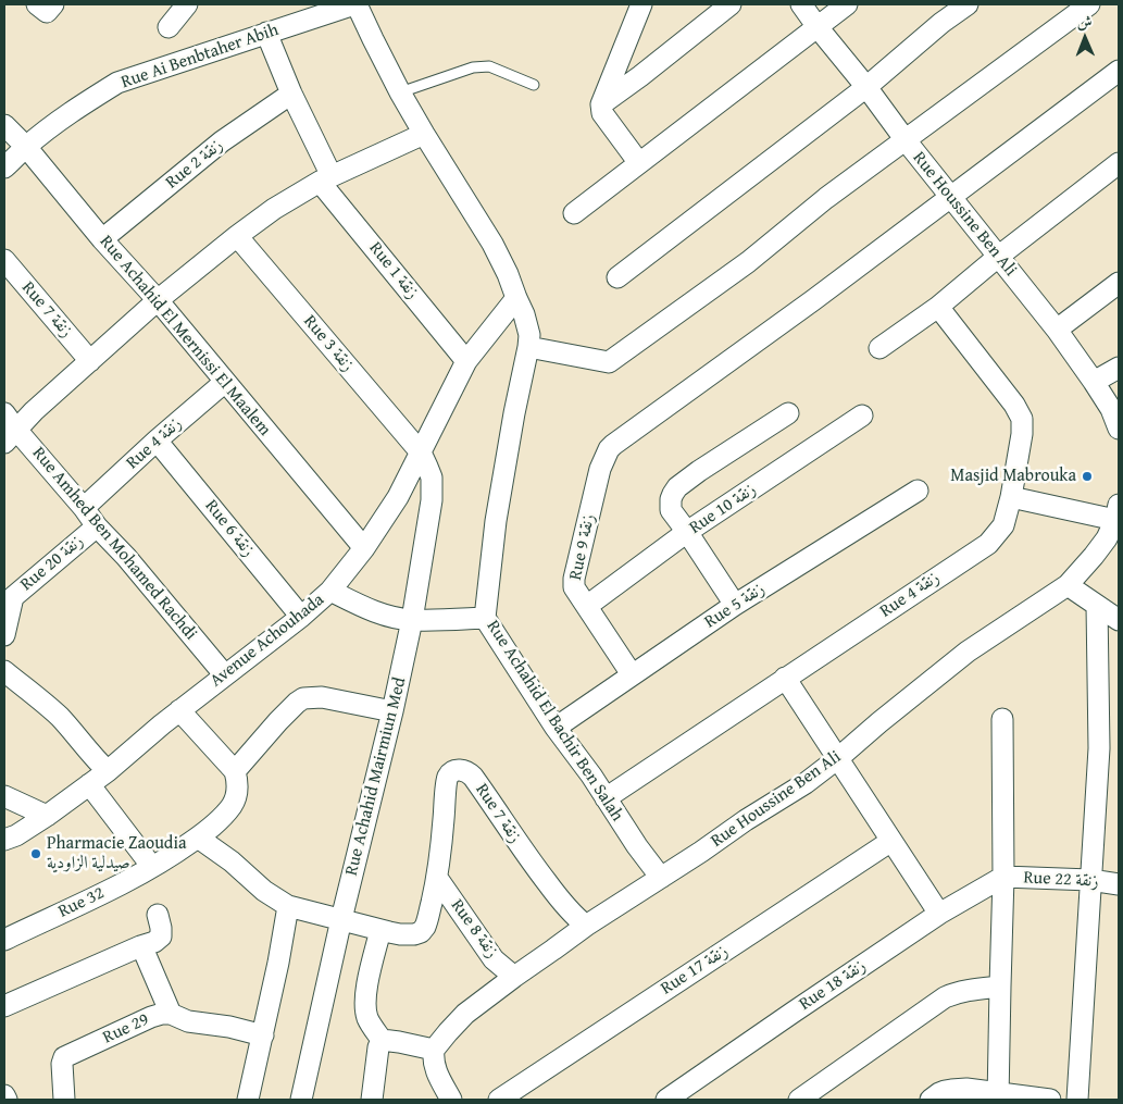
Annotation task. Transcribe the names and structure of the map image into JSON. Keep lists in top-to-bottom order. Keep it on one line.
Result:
{"streets":{"street":["Rue Ai Benbtaher Abih","Rue 2 زنقة","Rue Houssine Ben Ali","Rue 1 زنقة","Rue 7 زنقة","Rue Achahid El Mernissi El Maalem","Rue 3 زنقة","Rue 4 زنقة","Rue 10 زنقة","Rue 6 زنقة","Rue Amhed Ben Mohamed Rachdi","Rue 9 زنقة","Rue 20 زنقة","Rue 5 زنقة","Avenue Achouhada","Rue Achahid El Bachir Ben Salah","Rue Achahid Mairmiun Med","Rue 22 زنقة","Rue 32","Rue 8 زنقة","Rue 17 زنقة","Rue 18 زنقة","Rue 29"]},"crossings":[["Rue Ai Benbtaher Abih","Rue 1 زنقة"],["Rue Ai Benbtaher Abih","Rue Achahid El Mernissi El Maalem"],["Rue Ai Benbtaher Abih","Rue Achahid El Bachir Ben Salah"],["Rue 2 زنقة","Rue 1 زنقة"],["Rue 2 زنقة","Rue Achahid El Mernissi El Maalem"],["Rue Houssine Ben Ali","Rue 7 زنقة"],["Rue Houssine Ben Ali","Rue 9 زنقة"],["Rue Houssine Ben Ali","Rue Achahid El Bachir Ben Salah"],["Rue Houssine Ben Ali","Rue 8 زنقة"],["Rue 1 زنقة","Avenue Achouhada"],["Rue 7 زنقة","Rue 8 زنقة"],["Rue Achahid El Mernissi El Maalem","Rue 4 زنقة"],["Rue Achahid El Mernissi El Maalem","Avenue Achouhada"],["Rue 3 زنقة","Avenue Achouhada"],["Rue 3 زنقة","Rue Achahid Mairmiun Med"],["Rue 4 زنقة","Rue 6 زنقة"],["Rue 4 زنقة","Rue Amhed Ben Mohamed Rachdi"],["Rue 4 زنقة","Rue Achahid El Bachir Ben Salah"],["Rue 10 زنقة","Rue 9 زنقة"],["Rue 6 زنقة","Avenue Achouhada"],["Rue Amhed Ben Mohamed Rachdi","Rue 20 زنقة"],["Rue Amhed Ben Mohamed Rachdi","Avenue Achouhada"],["Rue 9 زنقة","Rue 5 زنقة"],["Rue 5 زنقة","Rue Achahid El Bachir Ben Salah"],["Avenue Achouhada","Rue Achahid El Bachir Ben Salah"],["Avenue Achouhada","Rue Achahid Mairmiun Med"],["Rue 22 زنقة","Rue 18 زنقة"]],"places":["Masjid Mabrouka","Pharmacie Zaoudia صيدلية الزاودية"],"north":"top"}
